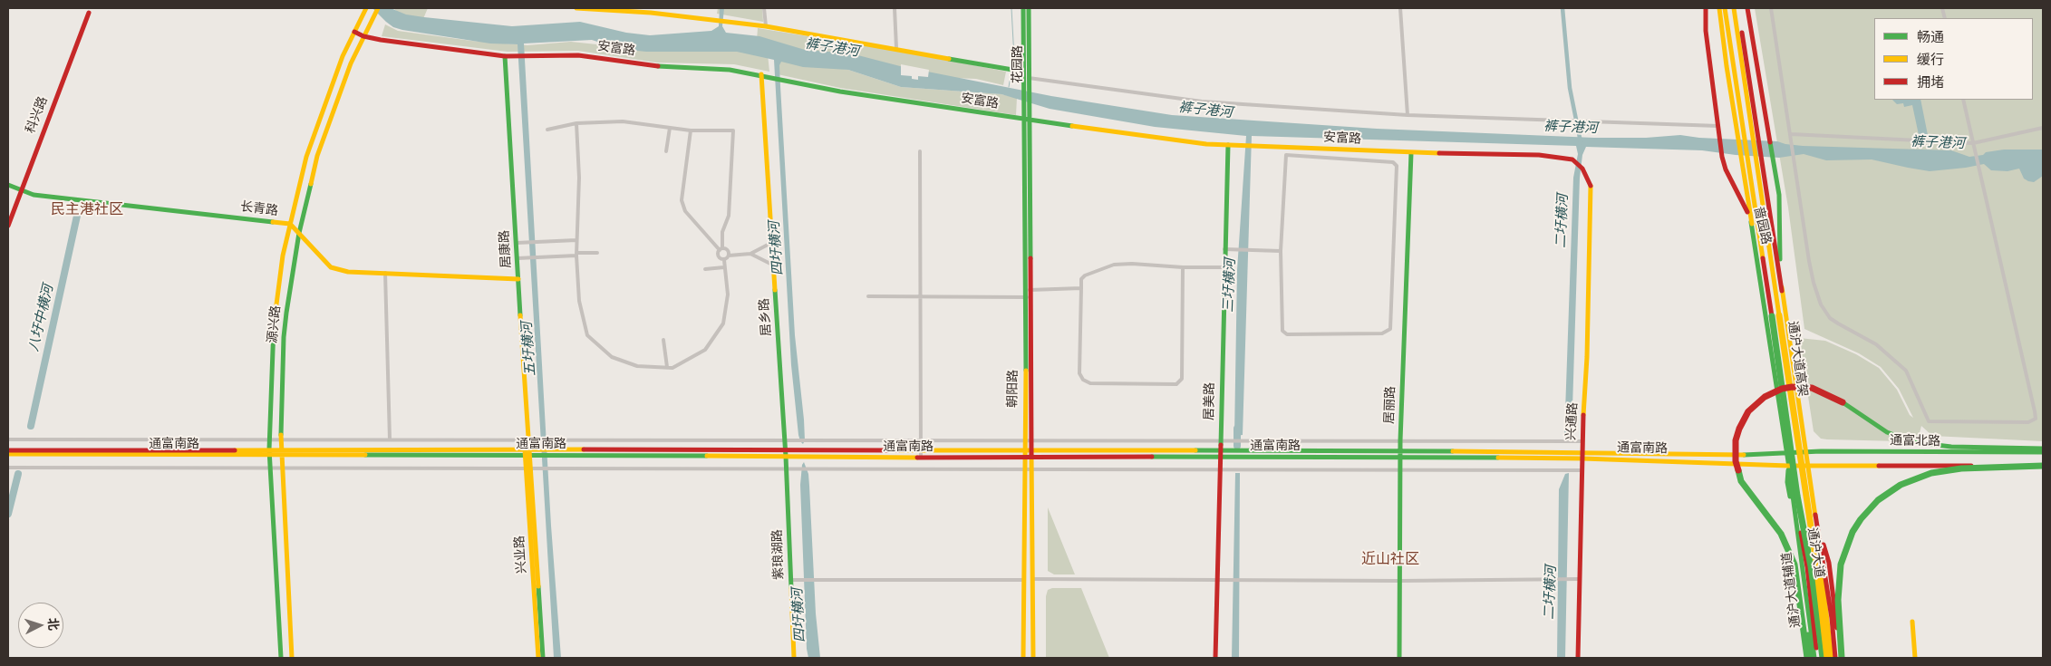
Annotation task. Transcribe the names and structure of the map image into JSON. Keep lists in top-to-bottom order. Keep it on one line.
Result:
{"streets":{"main road":["安富路","花园路","科兴路","长青路","啬园路","居康路","居乡路","源兴路","通沪大道高架","朝阳路","居美路","居丽路","兴通路","通富北路","通富南路","通沪大道","兴业路","紫琅湖路","通沪大道辅道"]},"crossings":[["安富路","花园路"],["安富路","居康路"],["安富路","居乡路"],["安富路","源兴路"],["安富路","朝阳路"],["安富路","居美路"],["安富路","居丽路"],["安富路","兴通路"],["花园路","朝阳路"],["科兴路","长青路"],["长青路","居康路"],["长青路","源兴路"],["啬园路","通富北路"],["啬园路","通富南路"],["啬园路","通沪大道"],["居康路","通富南路"],["居康路","兴业路"],["居乡路","通富南路"],["居乡路","紫琅湖路"],["源兴路","通富南路"],["朝阳路","通富南路"],["居美路","通富南路"],["居丽路","通富南路"],["兴通路","通富南路"],["通富北路","通富南路"],["通富北路","通沪大道"],["通富南路","通沪大道"],["通富南路","兴业路"],["通富南路","紫琅湖路"],["通富南路","通沪大道辅道"],["通沪大道","通沪大道辅道"]],"districts":["民主港社区","近山社区"],"water":["裤子港河","二圩横河","四圩横河","三圩横河","八圩中横河","五圩横河"],"legend":["畅通","缓行","拥堵"],"north":"right"}
